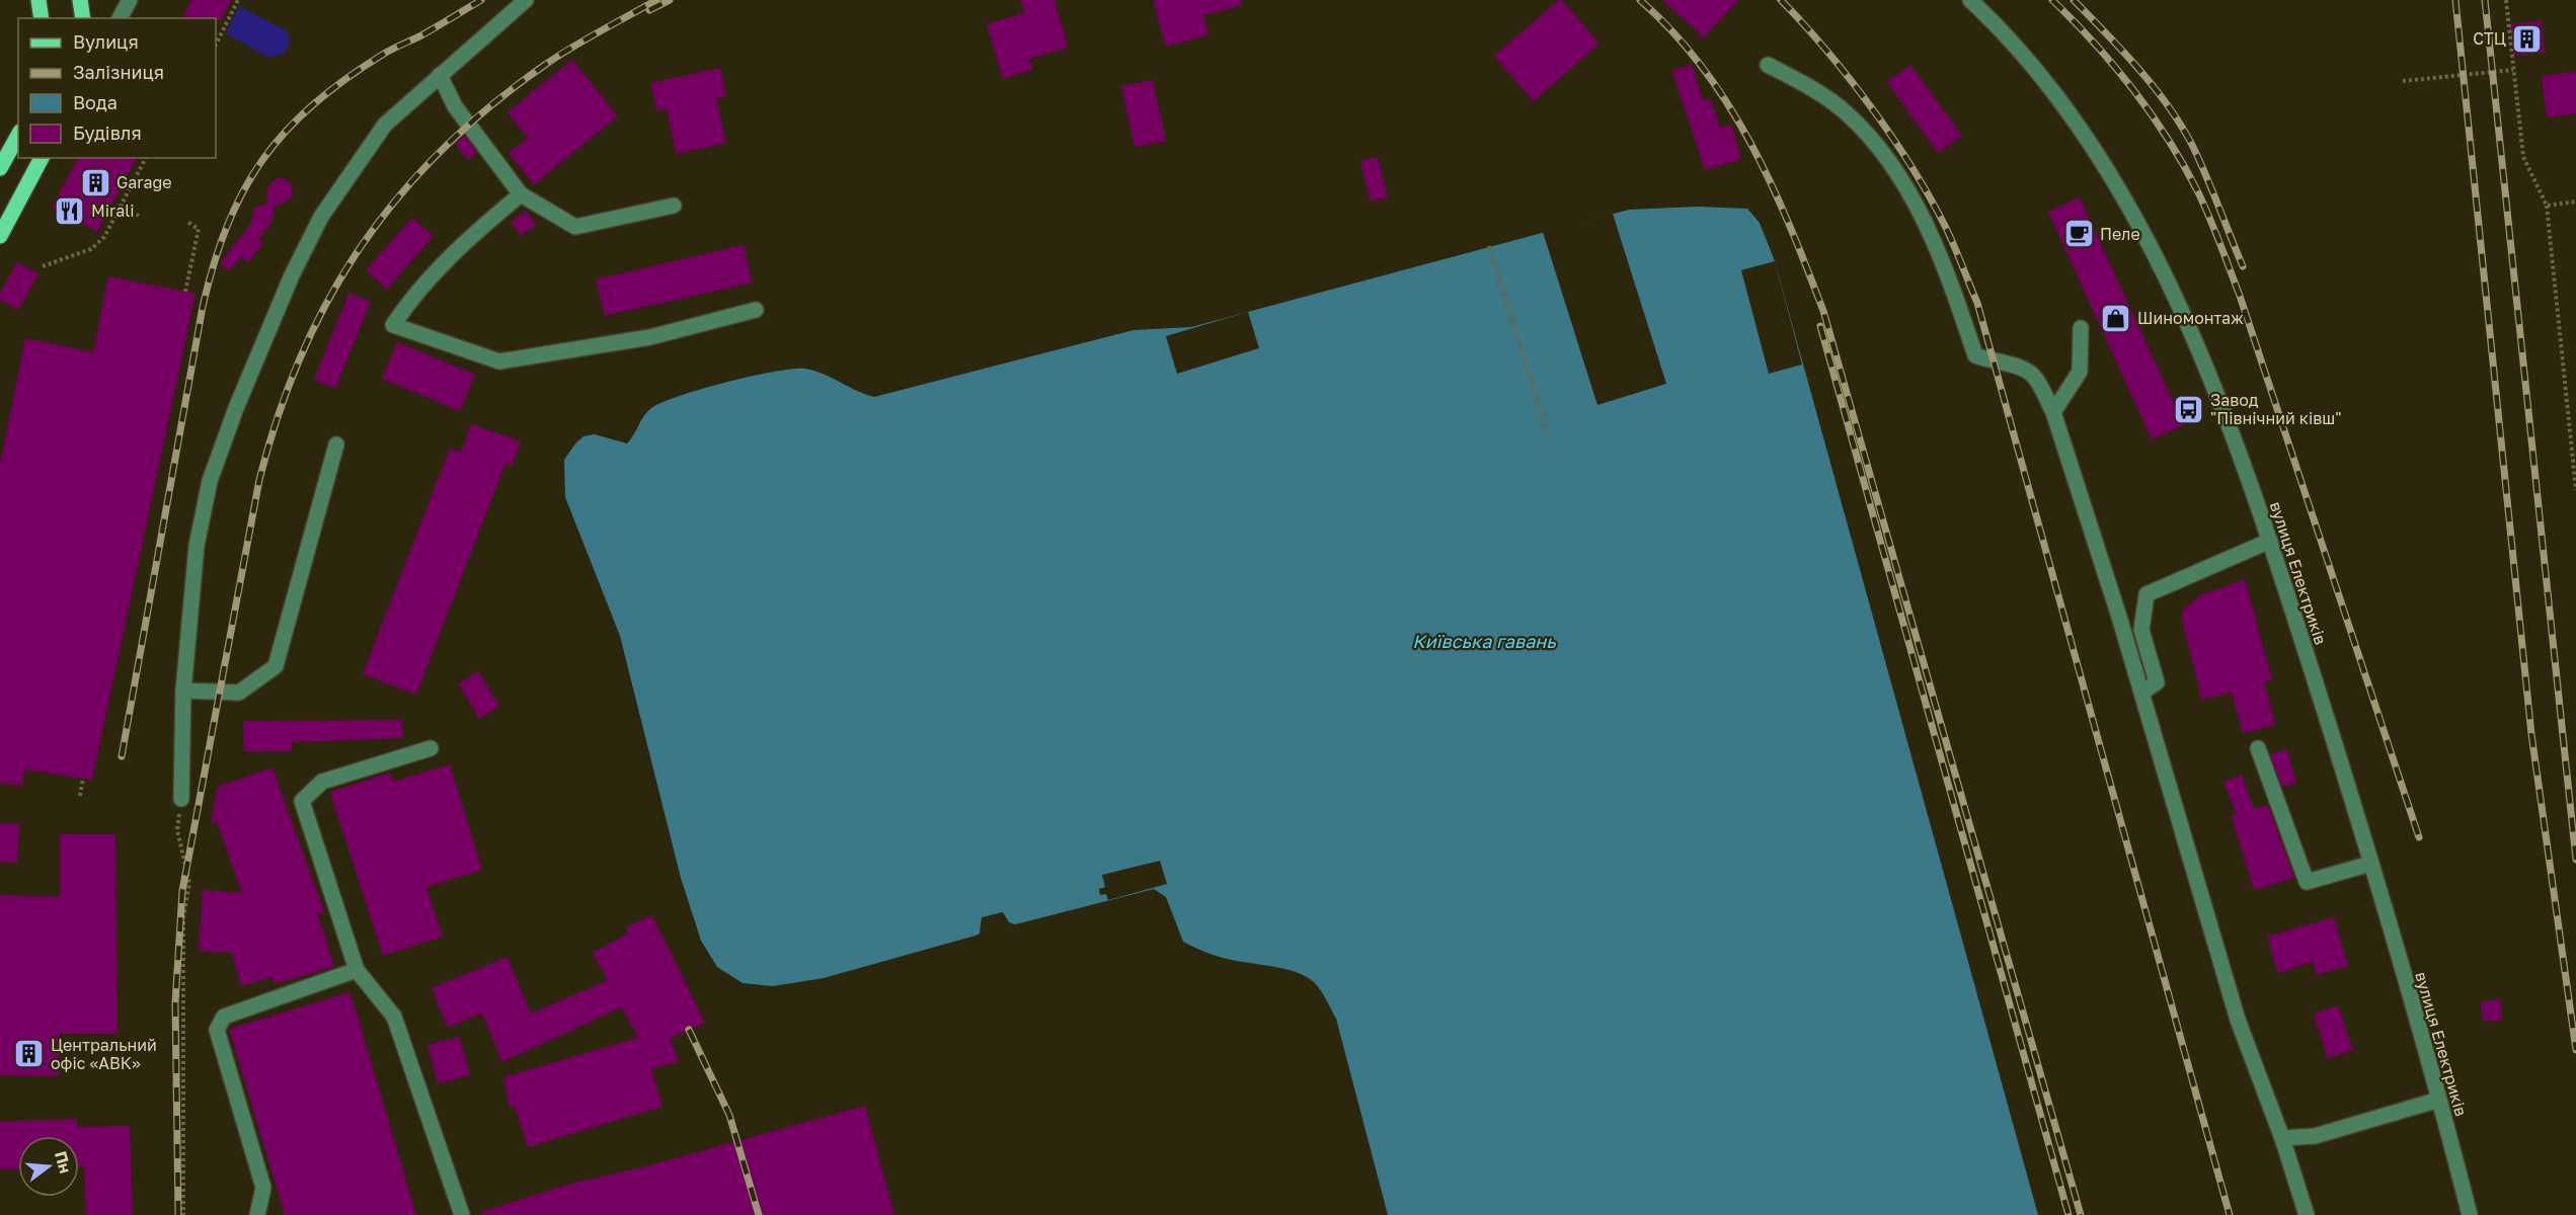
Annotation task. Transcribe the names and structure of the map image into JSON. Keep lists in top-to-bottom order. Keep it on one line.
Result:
{"streets":{"street":["вулиця Електриків"]},"water":["Київська гавань"],"places":{"building":["СТЦ","Garage","Центральний офіс «АВК»"],"restaurant":["Mirali"],"cafe":["Пеле"],"shop":["Шиномонтаж"],"bus stop":["Завод \"Північний кiвш\""]},"legend":["Вулиця","Залізниця","Вода","Будівля"],"north":"right"}
